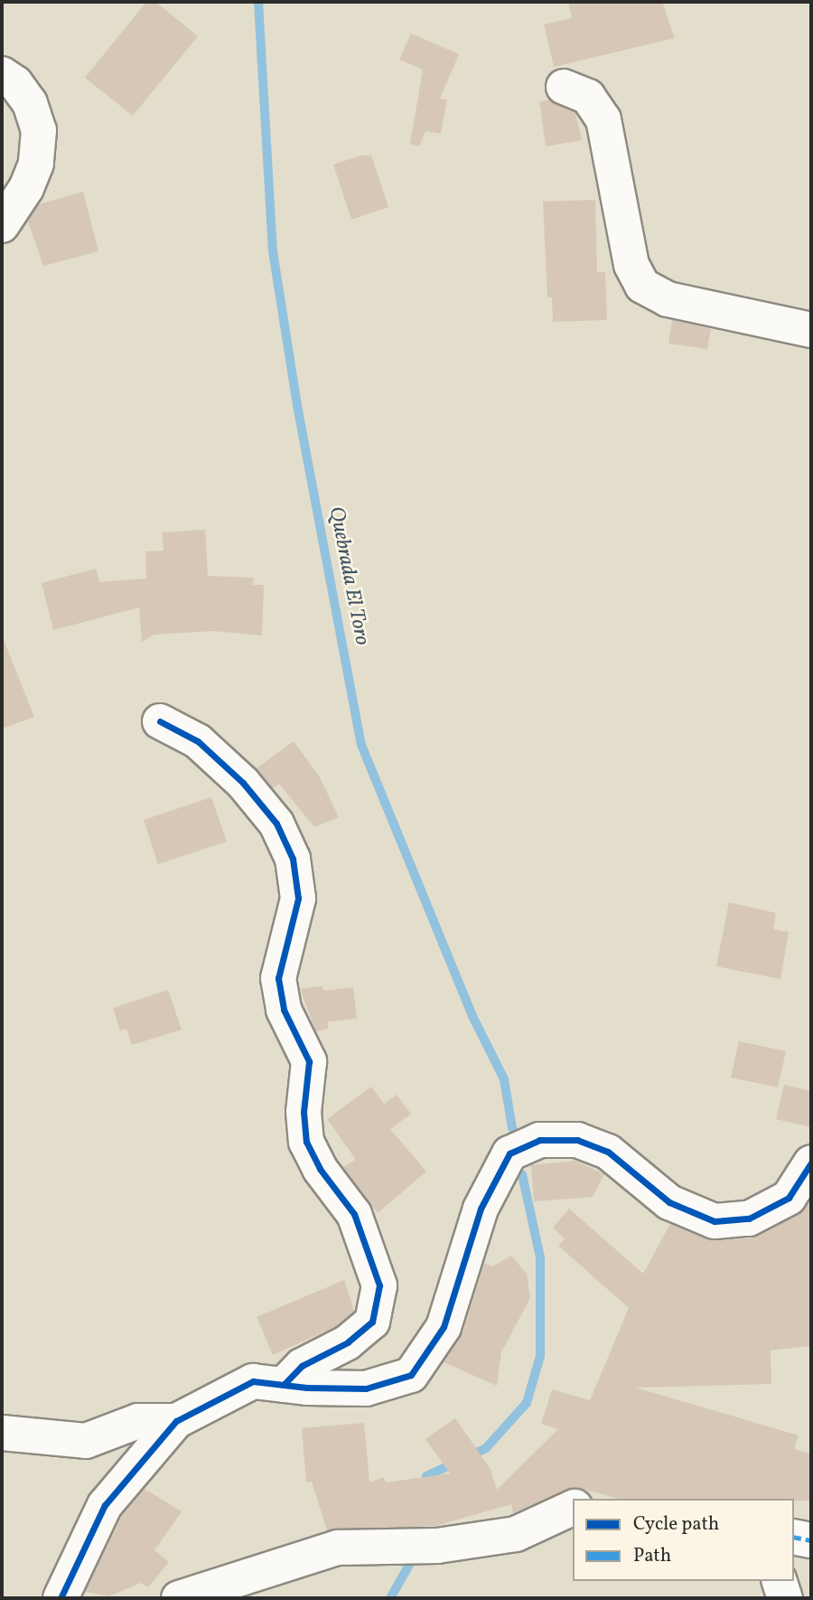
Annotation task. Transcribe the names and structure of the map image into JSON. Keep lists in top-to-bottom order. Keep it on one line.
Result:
{"water":["Quebrada El Toro"],"legend":["Cycle path","Path"]}
